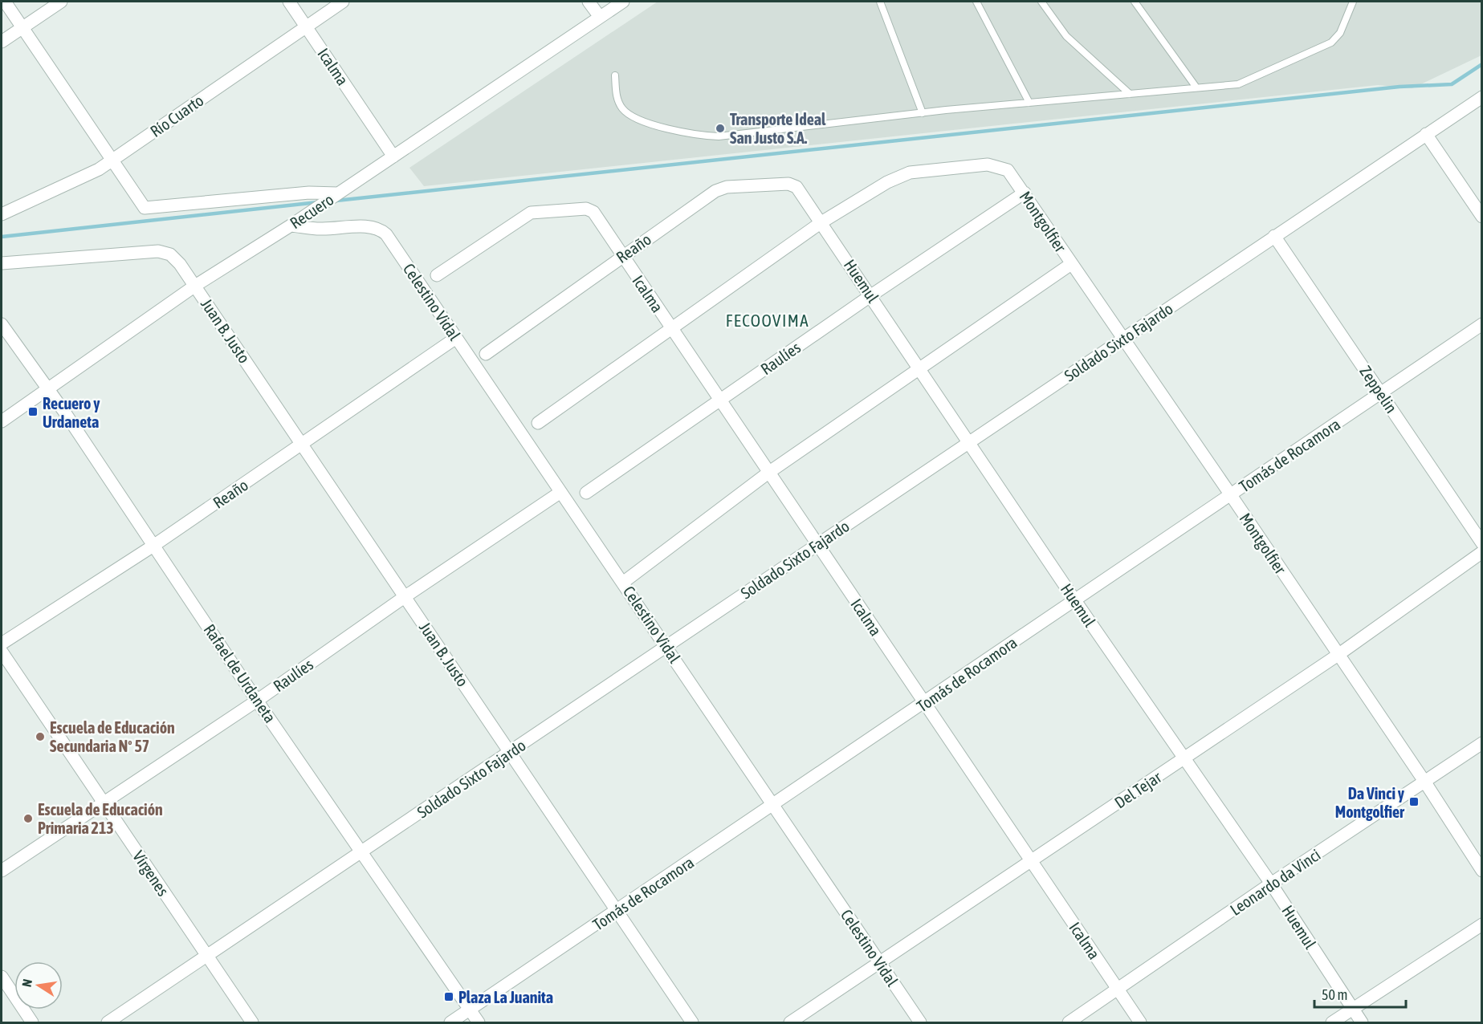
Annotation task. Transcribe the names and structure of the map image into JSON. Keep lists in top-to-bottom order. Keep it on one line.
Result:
{"streets":{"street":["Icalma","Río Cuarto","Recuero","Montgolfier","Reaño","Huemul","Celestino Vidal","Juan B. Justo","Soldado Sixto Fajardo","Raulíes","Zeppelin","Tomás de Rocamora","Rafael de Urdaneta","Del Tejar","Vírgenes","Leonardo da Vinci"]},"crossings":[["Icalma","Río Cuarto"],["Icalma","Recuero"],["Icalma","Reaño"],["Icalma","Soldado Sixto Fajardo"],["Icalma","Raulíes"],["Icalma","Tomás de Rocamora"],["Icalma","Del Tejar"],["Icalma","Leonardo da Vinci"],["Recuero","Celestino Vidal"],["Recuero","Juan B. Justo"],["Recuero","Rafael de Urdaneta"],["Montgolfier","Huemul"],["Montgolfier","Soldado Sixto Fajardo"],["Montgolfier","Raulíes"],["Montgolfier","Tomás de Rocamora"],["Montgolfier","Del Tejar"],["Montgolfier","Leonardo da Vinci"],["Reaño","Huemul"],["Reaño","Celestino Vidal"],["Reaño","Juan B. Justo"],["Reaño","Rafael de Urdaneta"],["Huemul","Soldado Sixto Fajardo"],["Huemul","Raulíes"],["Huemul","Tomás de Rocamora"],["Huemul","Del Tejar"],["Huemul","Leonardo da Vinci"],["Celestino Vidal","Soldado Sixto Fajardo"],["Celestino Vidal","Raulíes"],["Celestino Vidal","Tomás de Rocamora"],["Celestino Vidal","Del Tejar"],["Juan B. Justo","Soldado Sixto Fajardo"],["Juan B. Justo","Raulíes"],["Juan B. Justo","Tomás de Rocamora"],["Soldado Sixto Fajardo","Zeppelin"],["Soldado Sixto Fajardo","Rafael de Urdaneta"],["Soldado Sixto Fajardo","Vírgenes"],["Raulíes","Rafael de Urdaneta"],["Raulíes","Vírgenes"],["Zeppelin","Tomás de Rocamora"],["Tomás de Rocamora","Rafael de Urdaneta"]],"districts":["FECOOVIMA"],"places":{"other":["Transporte Ideal San Justo S.A.","Escuela de Educación Secundaria Nº 57","Escuela de Educación Primaria 213"],"transit":["Recuero y Urdaneta","Da Vinci y Montgolfier","Plaza La Juanita"]},"scale_bar":"50 m","north":"left"}
